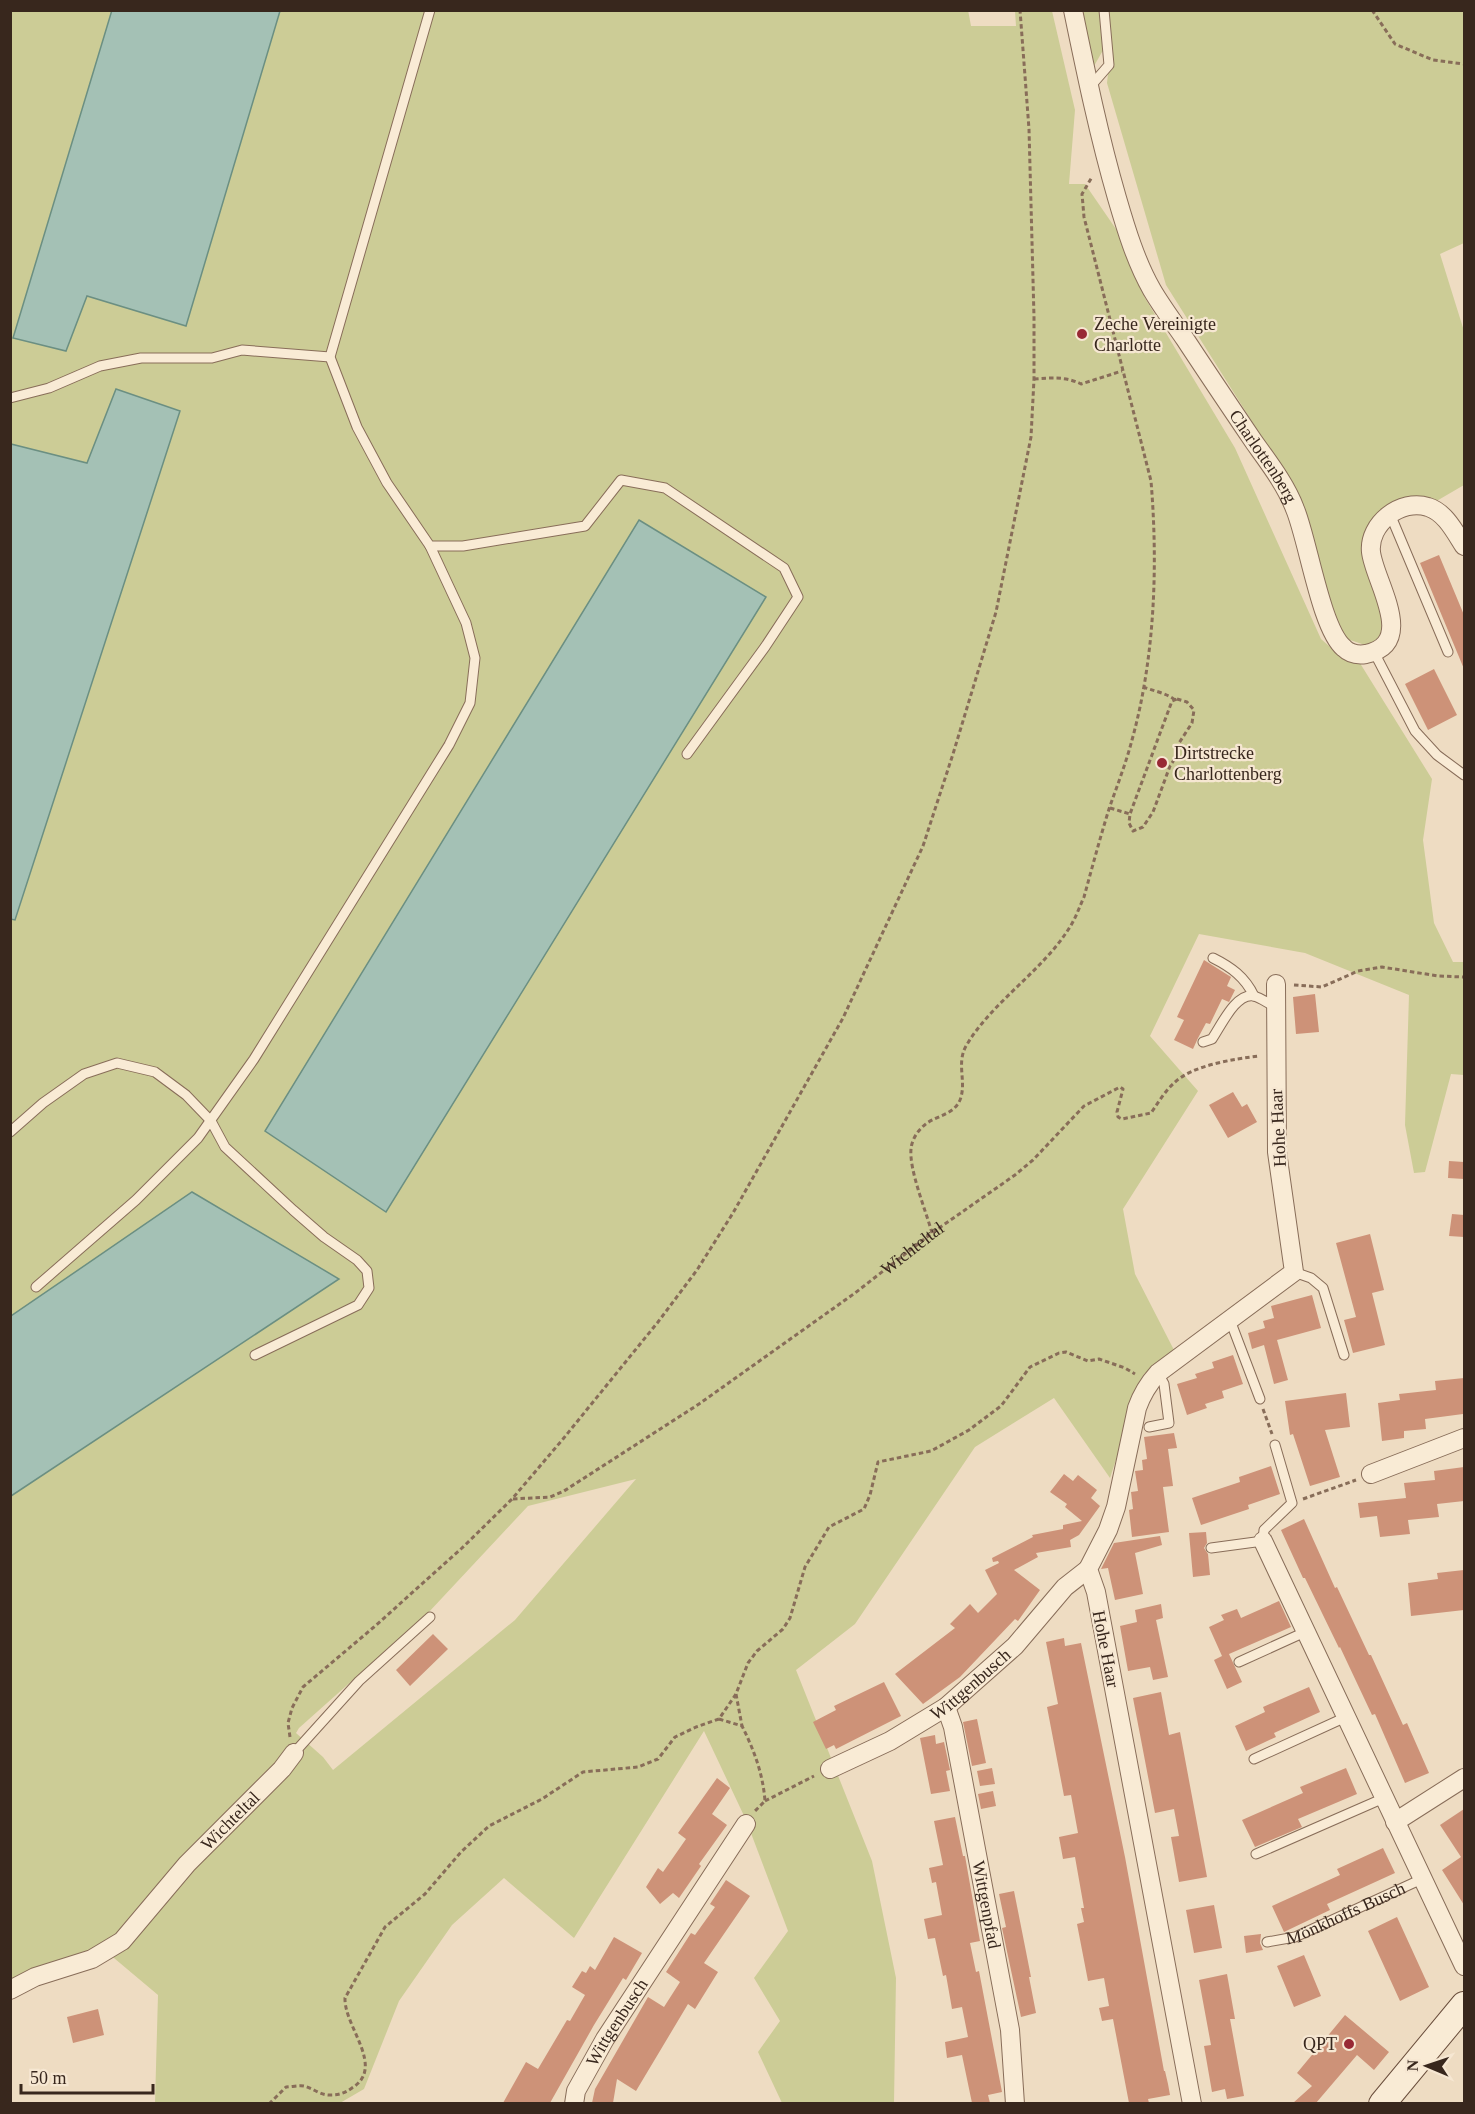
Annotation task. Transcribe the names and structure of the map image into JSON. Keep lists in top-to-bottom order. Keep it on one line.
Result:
{"streets":{"street":["Charlottenberg","Hohe Haar","Wichteltal","Wittgenbusch","Wittgenpfad","Mönkhoffs Busch"]},"crossings":[["Hohe Haar","Wichteltal"],["Hohe Haar","Wittgenbusch"],["Wittgenbusch","Wittgenpfad"]],"places":["Zeche Vereinigte Charlotte","Dirtstrecke Charlottenberg","QPT"],"scale_bar":"50 m","north":"left"}
